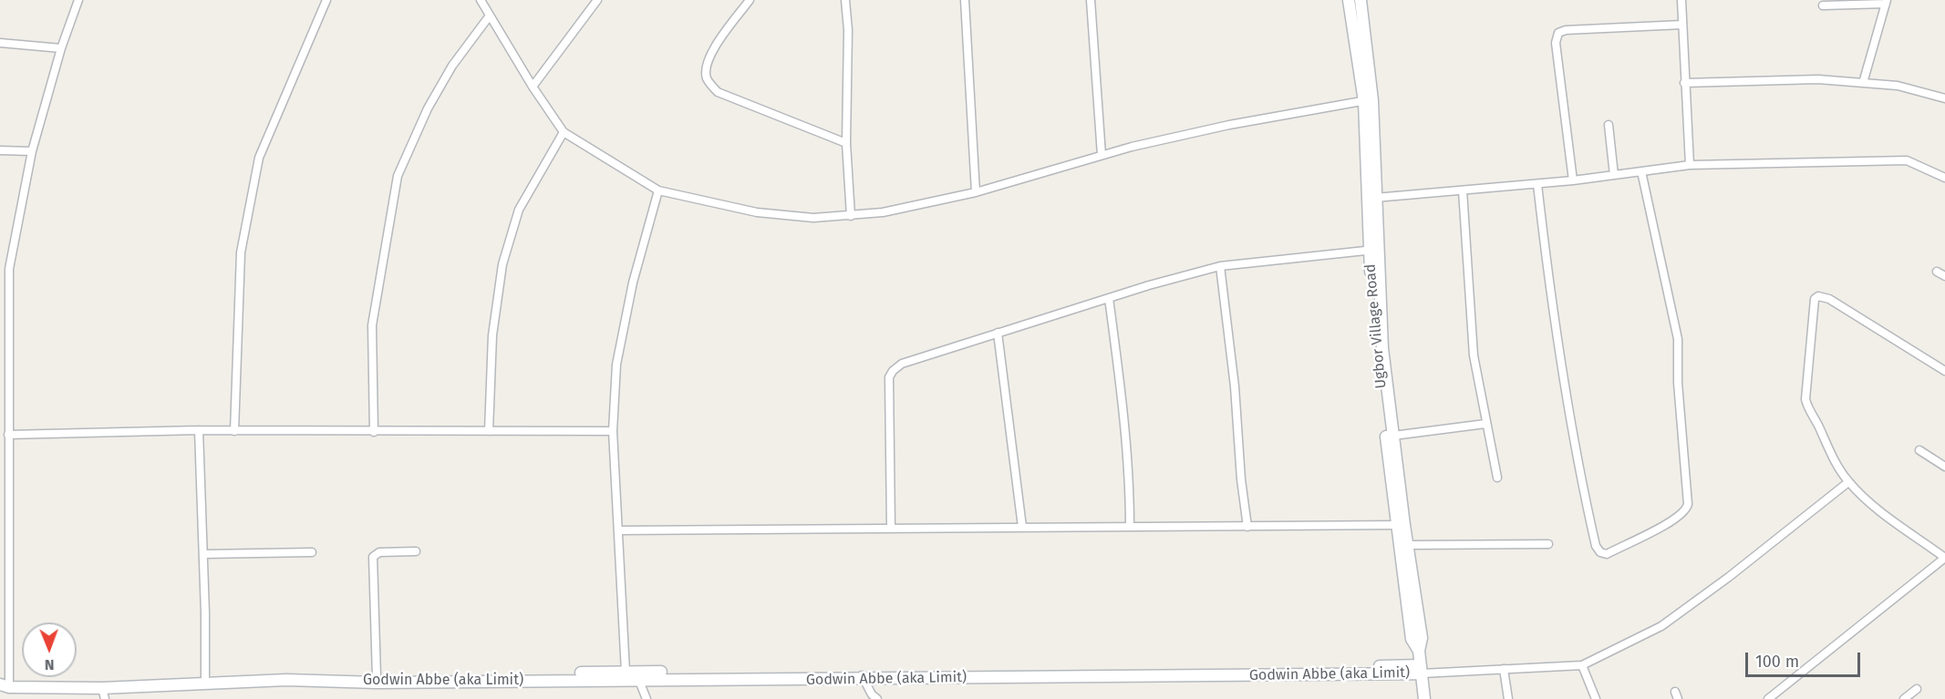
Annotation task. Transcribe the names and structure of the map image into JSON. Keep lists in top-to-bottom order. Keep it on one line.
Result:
{"streets":{"street":["Ugbor Village Road","Godwin Abbe (aka Limit)"]},"crossings":[["Ugbor Village Road","Godwin Abbe (aka Limit)"]],"scale_bar":"100 m","north":"bottom"}
